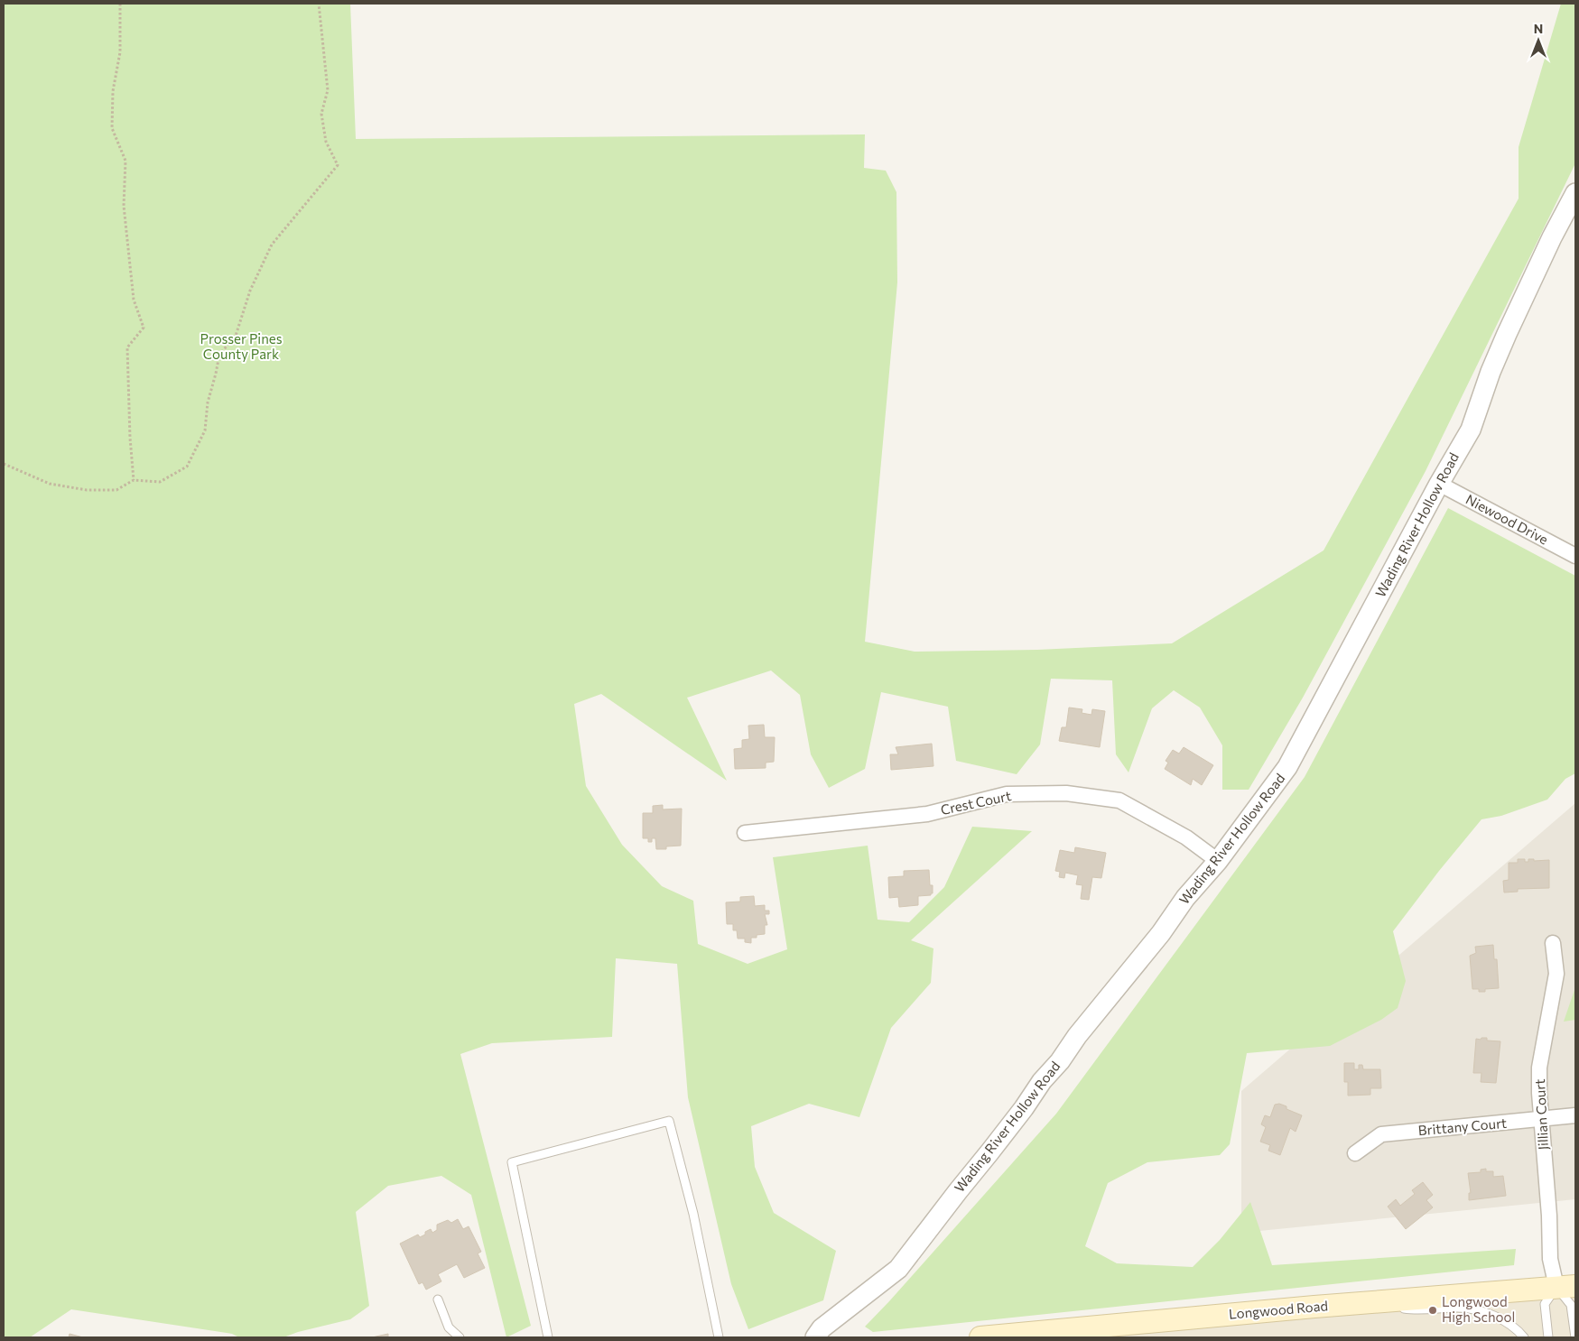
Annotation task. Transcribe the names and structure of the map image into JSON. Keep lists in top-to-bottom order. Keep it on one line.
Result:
{"streets":{"main road":["Longwood Road"],"street":["Niewood Drive","Wading River Hollow Road","Crest Court","Jillian Court","Brittany Court"]},"crossings":[["Niewood Drive","Wading River Hollow Road"],["Wading River Hollow Road","Crest Court"],["Jillian Court","Brittany Court"],["Jillian Court","Longwood Road"]],"parks":["Prosser Pines County Park"],"places":["Longwood High School"],"north":"top"}
